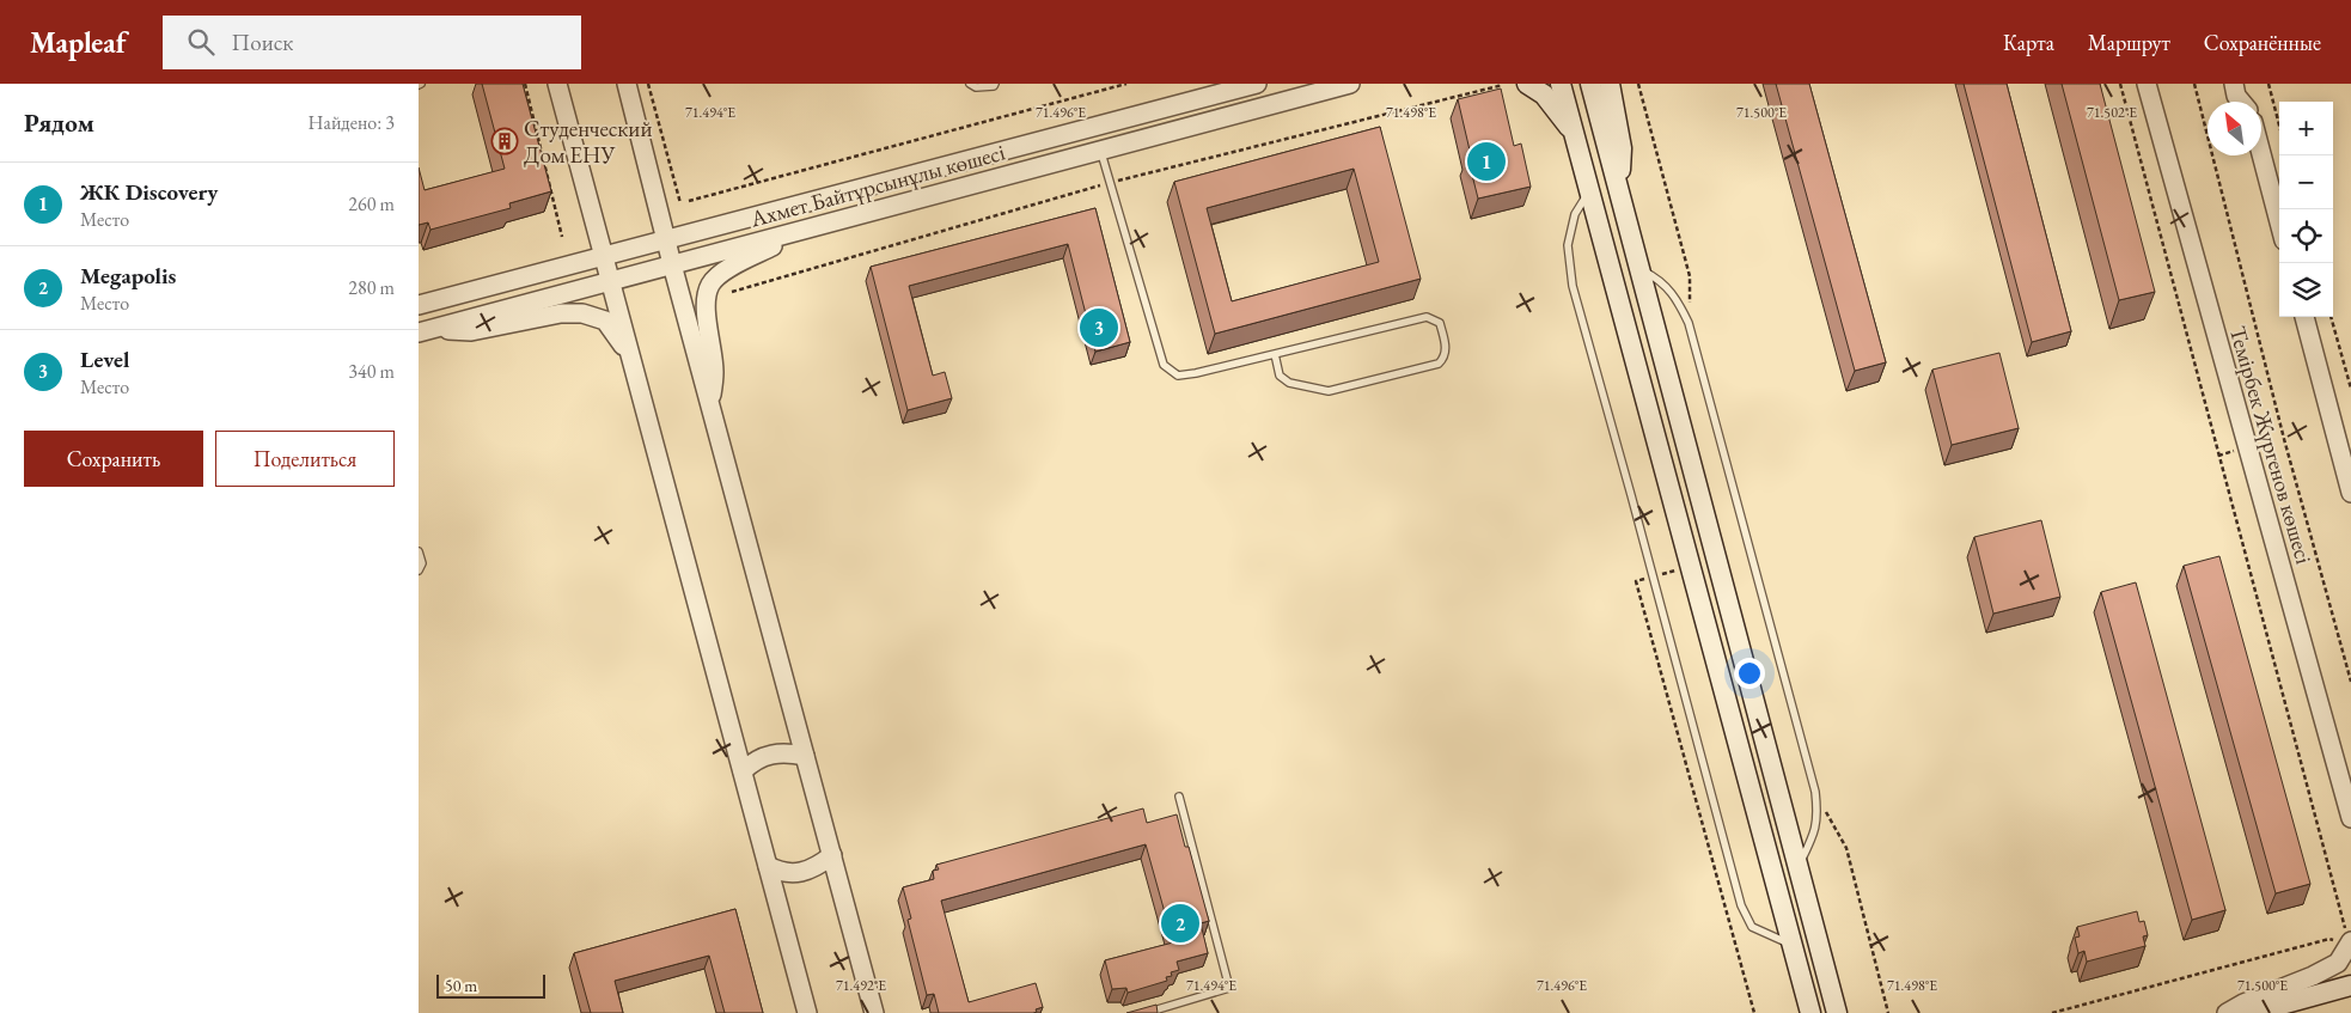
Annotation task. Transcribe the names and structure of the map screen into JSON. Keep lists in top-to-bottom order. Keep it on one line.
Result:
{"streets":{"street":["Ахмет Байтұрсынұлы көшесі","Темірбек Жүргенов көшесі"]},"places":{"building":["Студенческий Дом ЕНУ"]},"scale_bar":"50 m","north":"top left","page":{"header":"Mapleaf","search":"Поиск","nav":["Карта","Маршрут","Сохранённые"],"heading":["Рядом","Найдено: 3"],"map_buttons":["+","−"],"pins":["1","3","2"],"list":[{"mark":"1","name":"ЖК Discovery","note":"Место","value":"260 m"},{"mark":"2","name":"Megapolis","note":"Место","value":"280 m"},{"mark":"3","name":"Level","note":"Место","value":"340 m"}],"buttons":["Сохранить","Поделиться"],"scale":"50 m"},"coordinates":["71.494°E","71.496°E","71.498°E","71.500°E","71.502°E","71.492°E"]}
